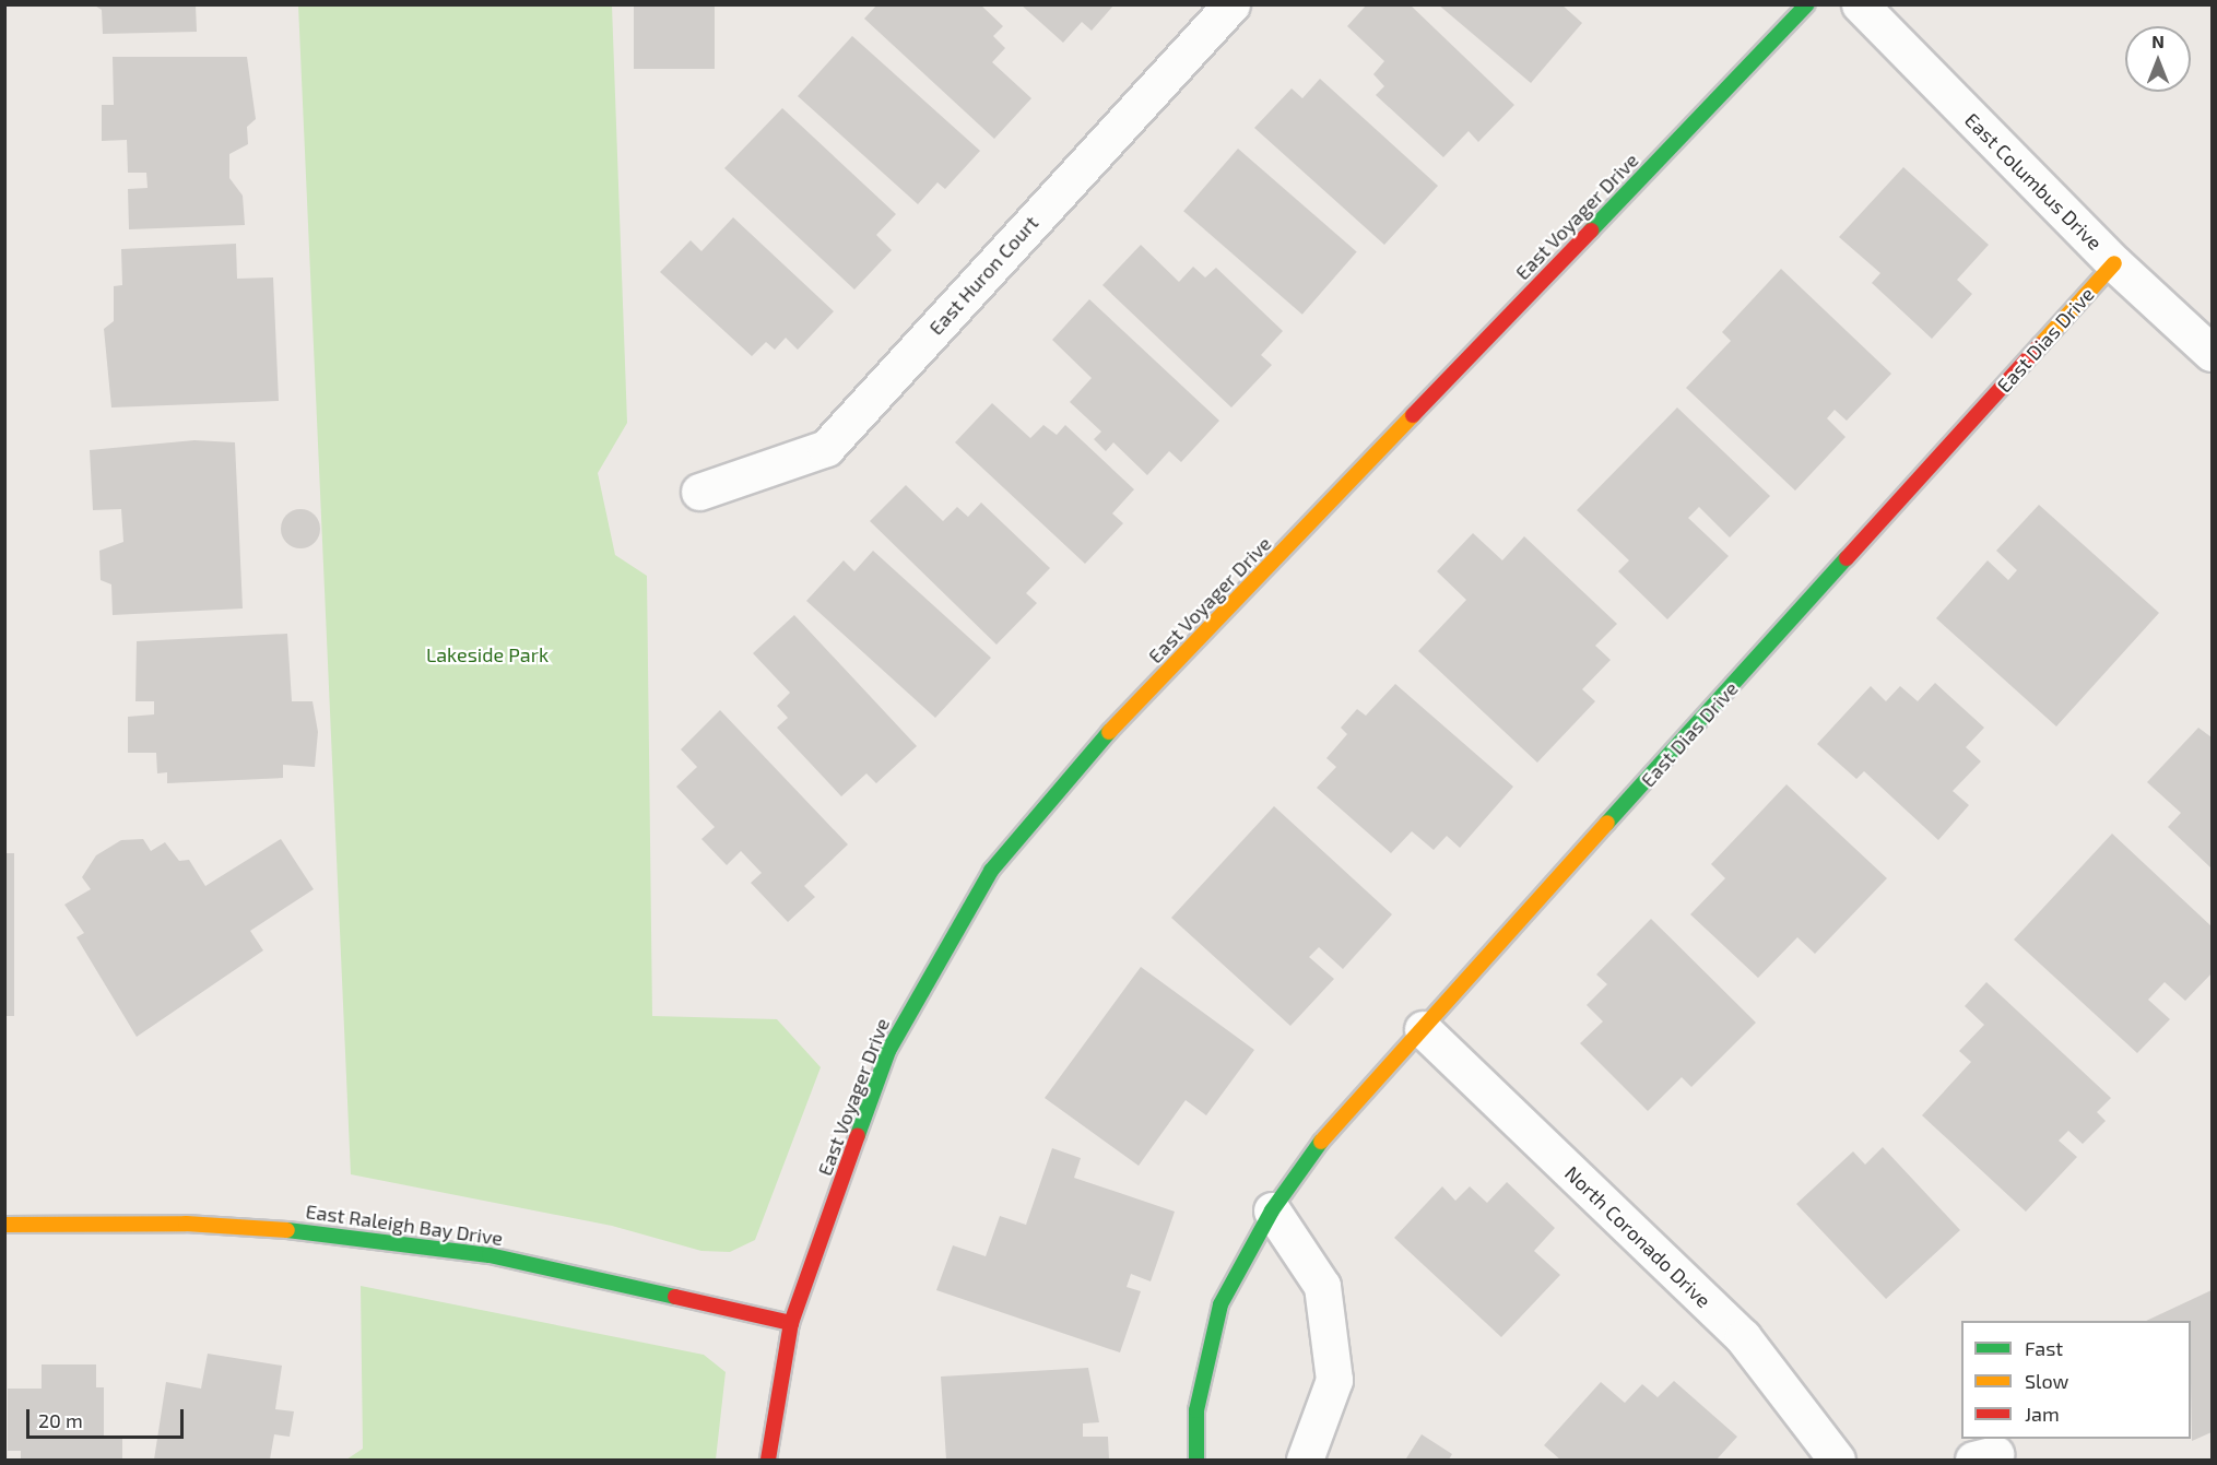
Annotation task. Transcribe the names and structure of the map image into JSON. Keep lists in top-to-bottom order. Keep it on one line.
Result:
{"streets":{"street":["East Columbus Drive","East Voyager Drive","East Huron Court","East Dias Drive","East Raleigh Bay Drive","North Coronado Drive"]},"crossings":[["East Columbus Drive","East Dias Drive"],["East Voyager Drive","East Raleigh Bay Drive"],["East Dias Drive","North Coronado Drive"]],"parks":["Lakeside Park"],"legend":["Fast","Slow","Jam"],"scale_bar":"20 m","north":"top"}
